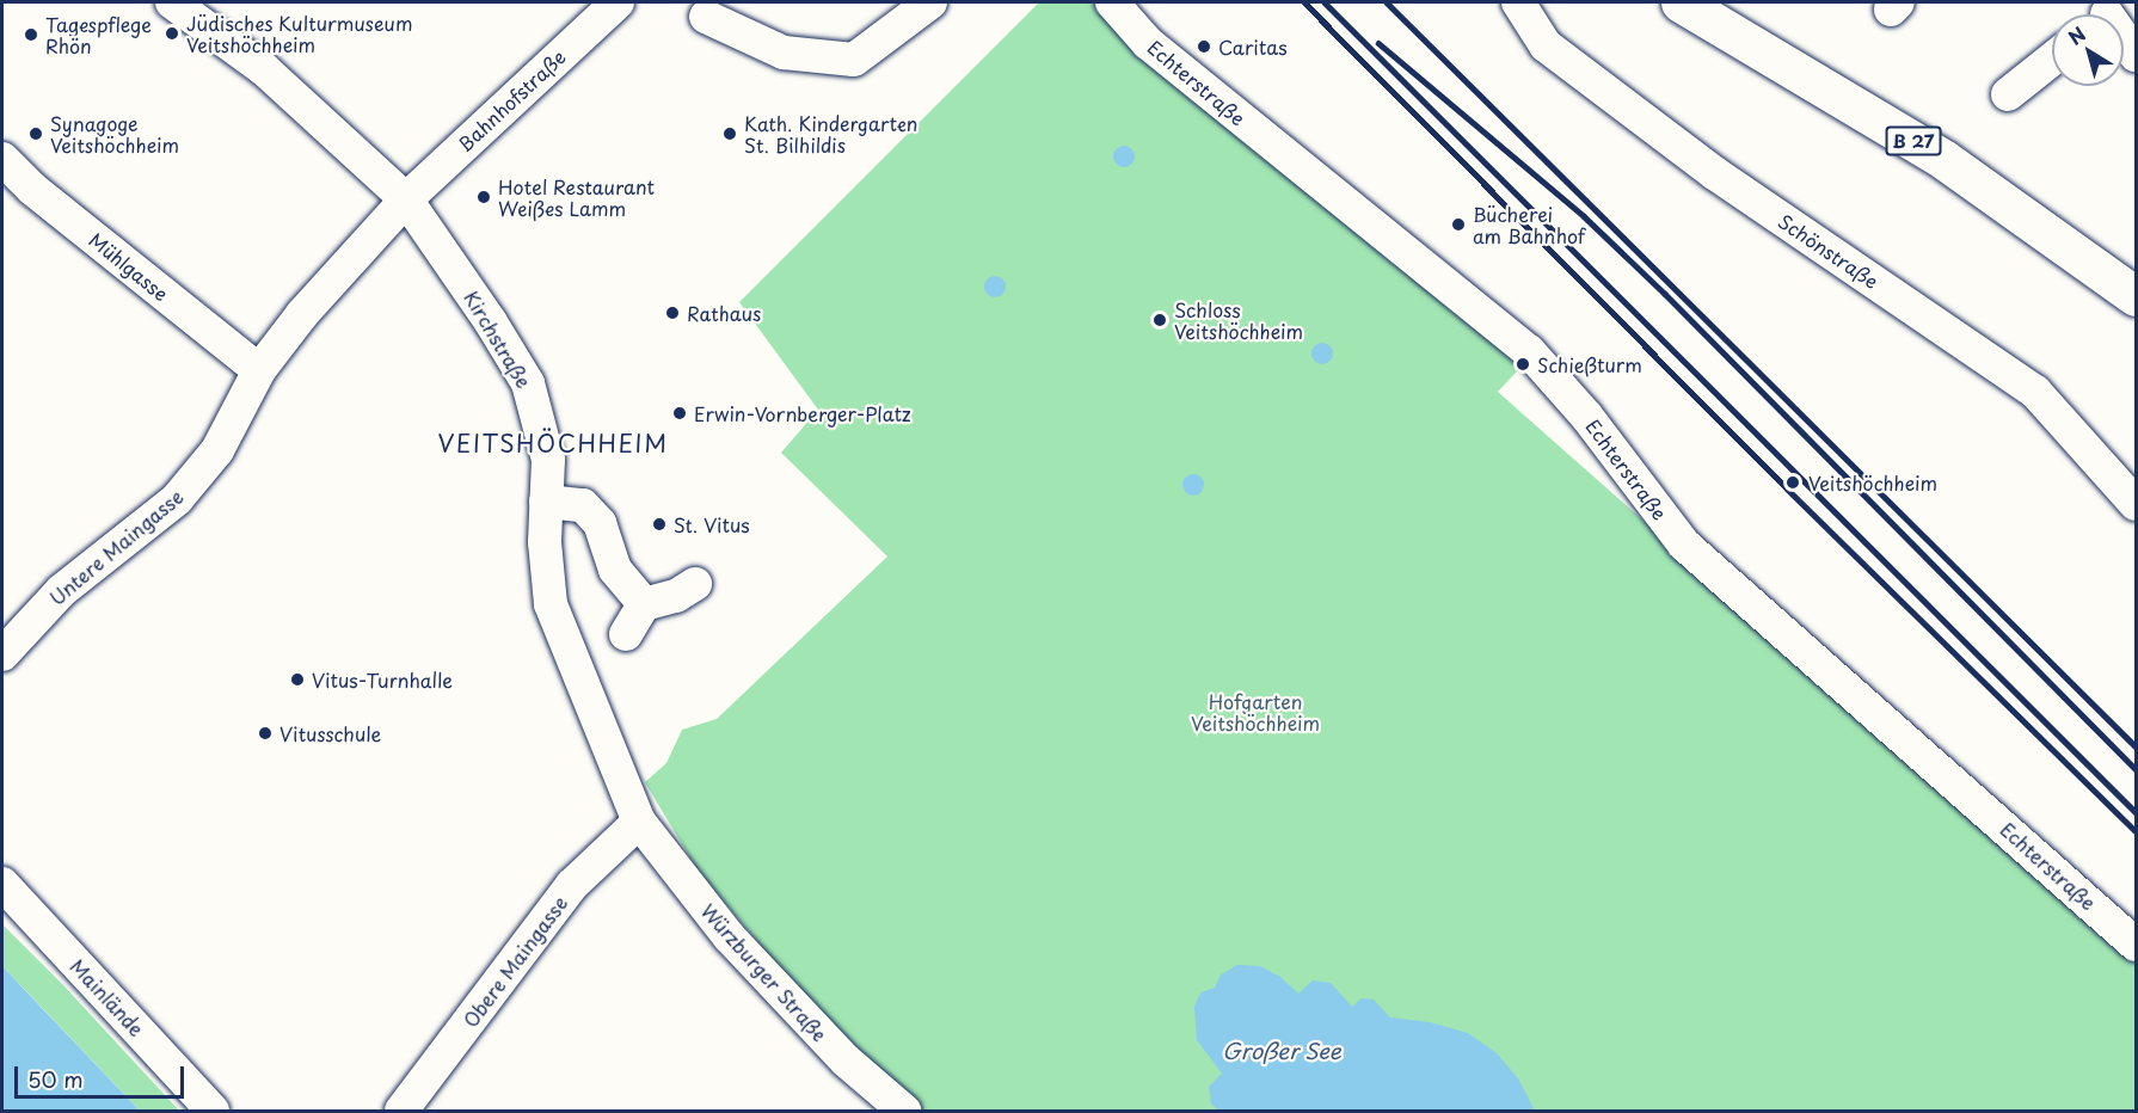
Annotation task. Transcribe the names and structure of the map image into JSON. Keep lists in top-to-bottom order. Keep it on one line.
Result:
{"streets":{"main road":["B 27"],"street":["Echterstraße","Bahnhofstraße","Schönstraße","Mühlgasse","Kirchstraße","Untere Maingasse","Obere Maingasse","Würzburger Straße","Mainlände"]},"crossings":[["Bahnhofstraße","Kirchstraße"],["Bahnhofstraße","Untere Maingasse"],["Mühlgasse","Untere Maingasse"],["Kirchstraße","Untere Maingasse"],["Kirchstraße","Obere Maingasse"],["Kirchstraße","Würzburger Straße"],["Obere Maingasse","Würzburger Straße"]],"districts":["VEITSHÖCHHEIM"],"water":["Großer See"],"parks":["Hofgarten Veitshöchheim"],"places":["Jüdisches Kulturmuseum Veitshöchheim","Tagespflege Rhön","Caritas","Synagoge Veitshöchheim","Kath. Kindergarten St. Bilhildis","Hotel Restaurant Weißes Lamm","Bücherei am Bahnhof","Rathaus","Schloss Veitshöchheim","Schießturm","Erwin-Vornberger-Platz","Veitshöchheim","St. Vitus","Vitus-Turnhalle","Vitusschule"],"scale_bar":"50 m","north":"top left"}
